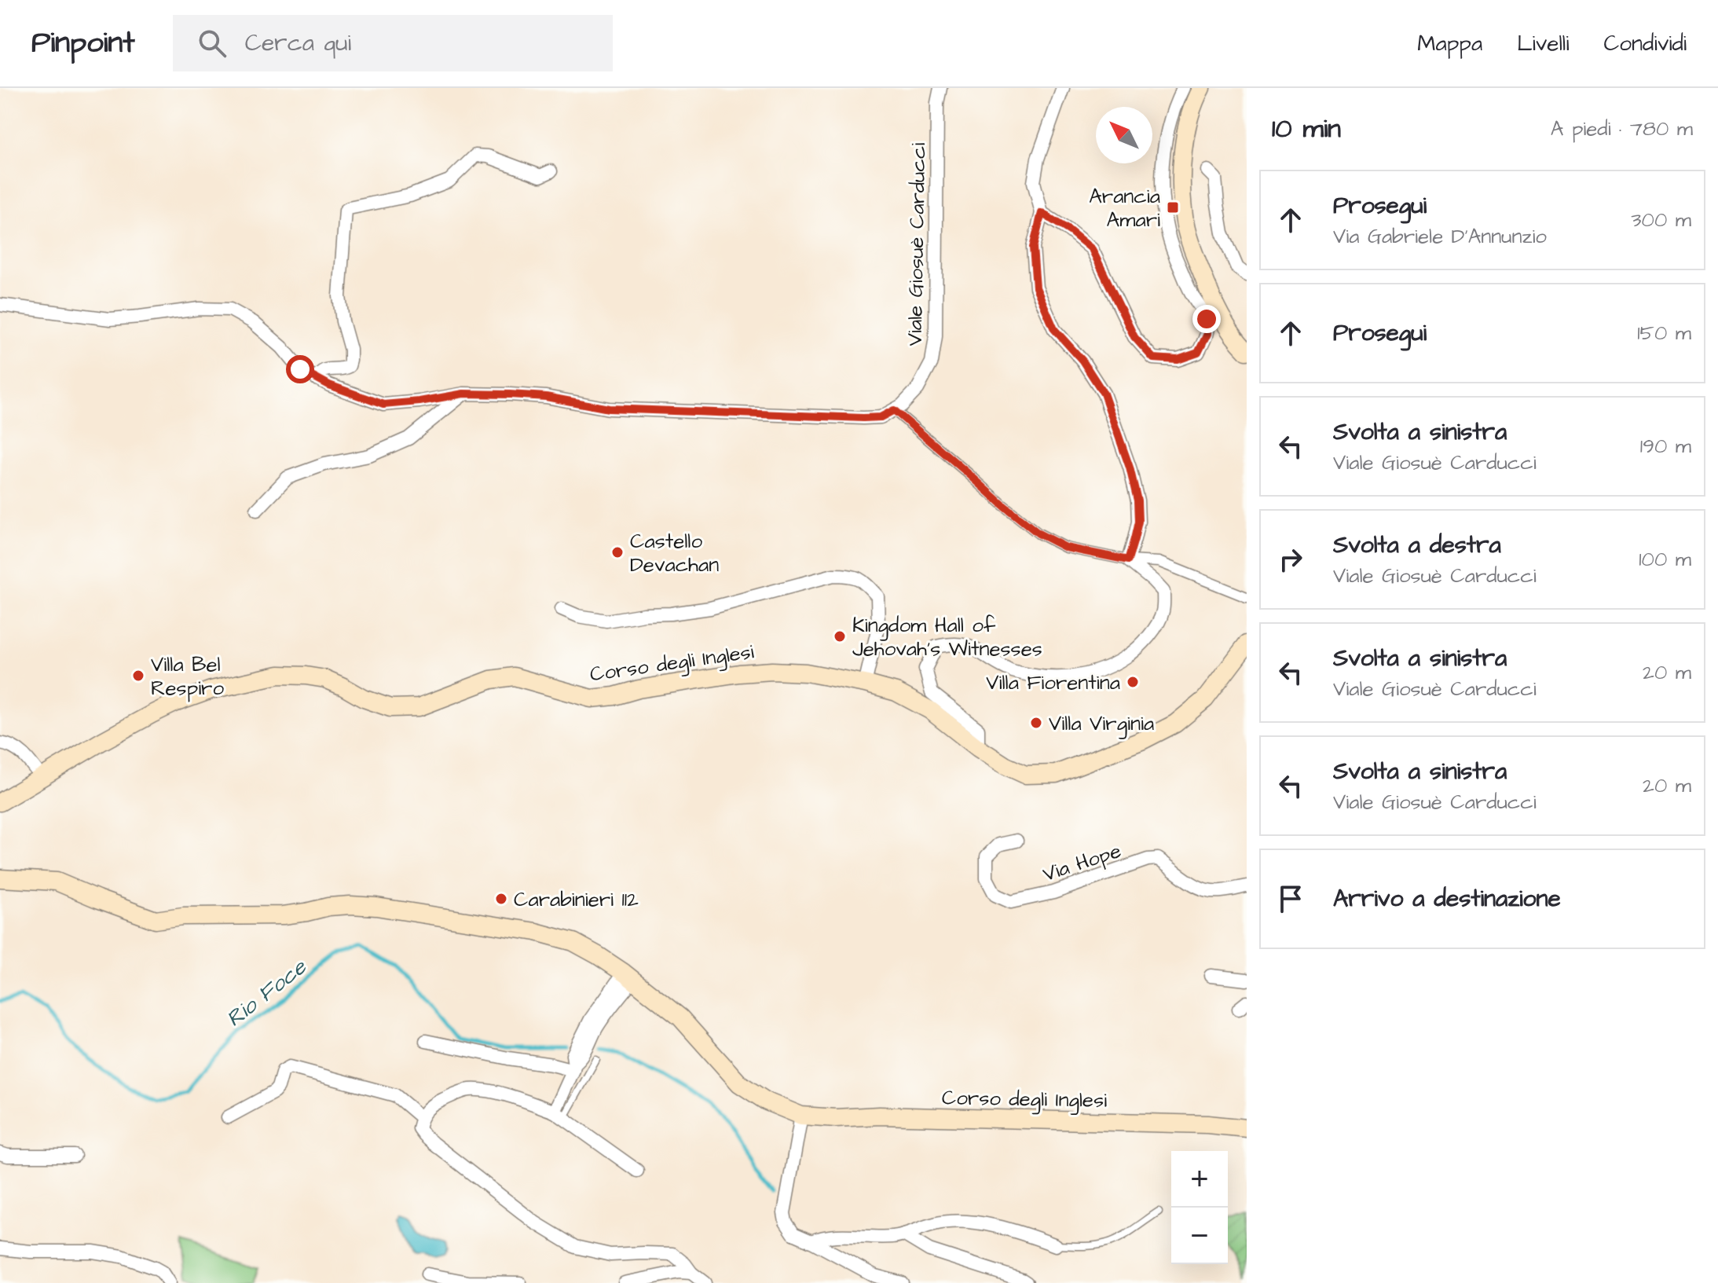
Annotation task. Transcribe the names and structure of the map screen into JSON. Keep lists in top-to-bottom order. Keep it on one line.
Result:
{"streets":{"main road":["Corso degli Inglesi"],"street":["Viale Giosuè Carducci","Via Hope"]},"water":["Rio Foce"],"places":{"transit":["Arancia Amari"],"other":["Castello Devachan","Kingdom Hall of Jehovah's Witnesses","Villa Bel Respiro","Villa Fiorentina","Villa Virginia","Carabinieri 112"]},"north":"top left","page":{"header":"Pinpoint","search":"Cerca qui","nav":["Mappa","Livelli","Condividi"],"heading":["10 min","A piedi · 780 m"],"list":[["Prosegui","Via Gabriele D'Annunzio","300 m"],["Prosegui","150 m"],["Svolta a sinistra","Viale Giosuè Carducci","190 m"],["Svolta a destra","Viale Giosuè Carducci","100 m"],["Svolta a sinistra","Viale Giosuè Carducci","20 m"],["Svolta a sinistra","Viale Giosuè Carducci","20 m"],"Arrivo a destinazione"],"map_buttons":["+","−"]}}
